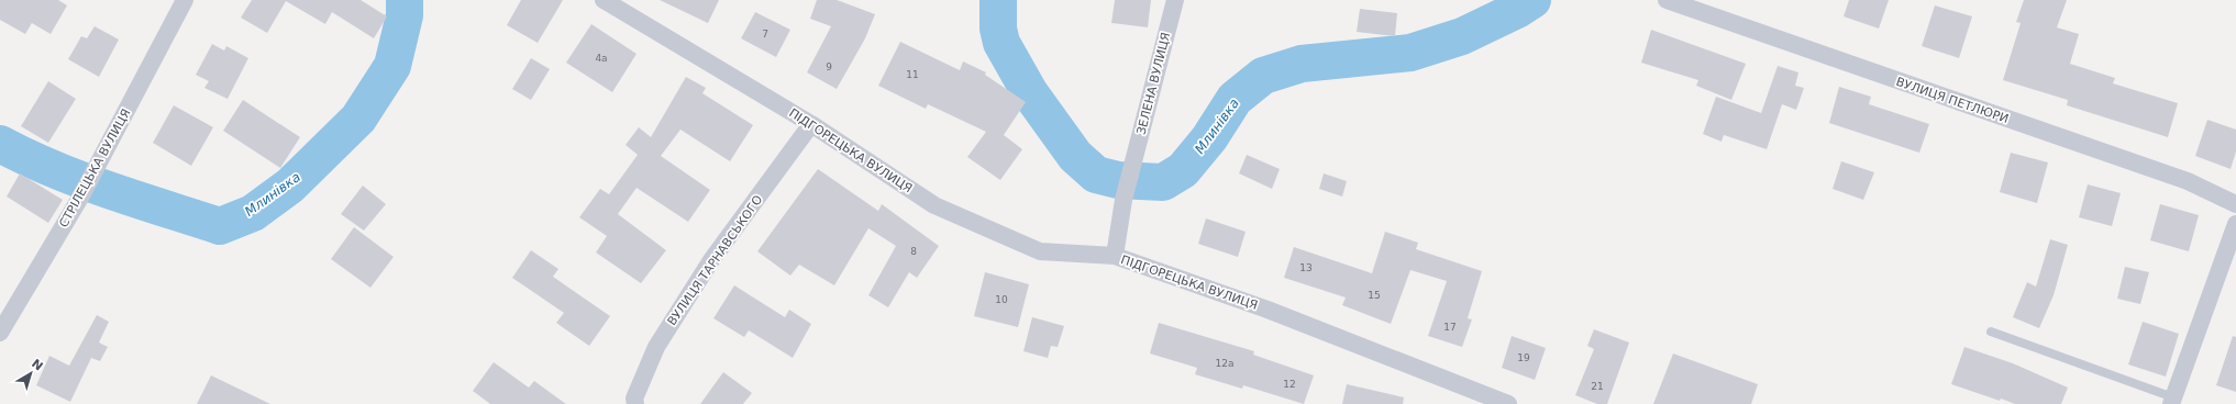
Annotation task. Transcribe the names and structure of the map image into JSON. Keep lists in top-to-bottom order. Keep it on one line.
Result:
{"streets":{"street":["ЗЕЛЕНА ВУЛИЦЯ","ВУЛИЦЯ ПЕТЛЮРИ","ПІДГОРЕЦЬКА ВУЛИЦЯ","СТРІЛЕЦЬКА ВУЛИЦЯ","ВУЛИЦЯ ТАРНАВСЬКОГО"]},"crossings":[["ЗЕЛЕНА ВУЛИЦЯ","ПІДГОРЕЦЬКА ВУЛИЦЯ"],["ПІДГОРЕЦЬКА ВУЛИЦЯ","ВУЛИЦЯ ТАРНАВСЬКОГО"]],"water":["Млинівка"],"house_numbers":["7","4а","9","11","8","13","15","10","17","19","12а","12","21"],"north":"top right"}
